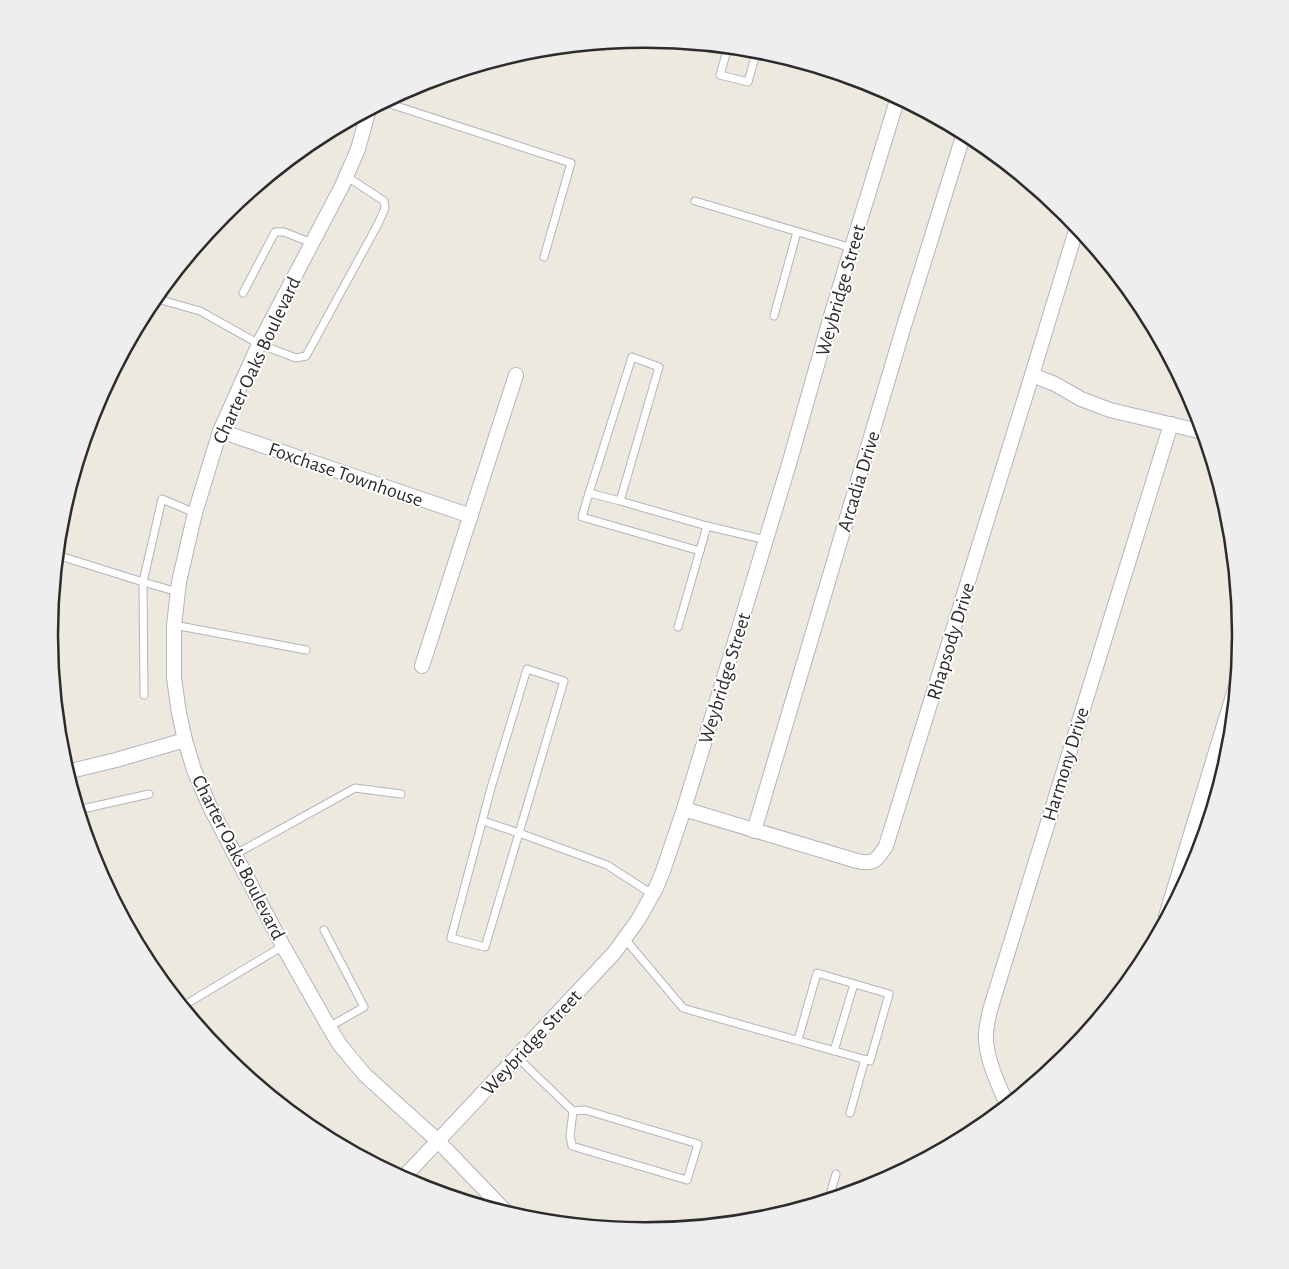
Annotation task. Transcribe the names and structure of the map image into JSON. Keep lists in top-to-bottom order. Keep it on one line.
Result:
{"streets":{"street":["Weybridge Street","Charter Oaks Boulevard","Foxchase Townhouse","Arcadia Drive","Rhapsody Drive","Harmony Drive"]},"crossings":[["Weybridge Street","Charter Oaks Boulevard"],["Weybridge Street","Rhapsody Drive"],["Charter Oaks Boulevard","Foxchase Townhouse"],["Arcadia Drive","Rhapsody Drive"]]}
